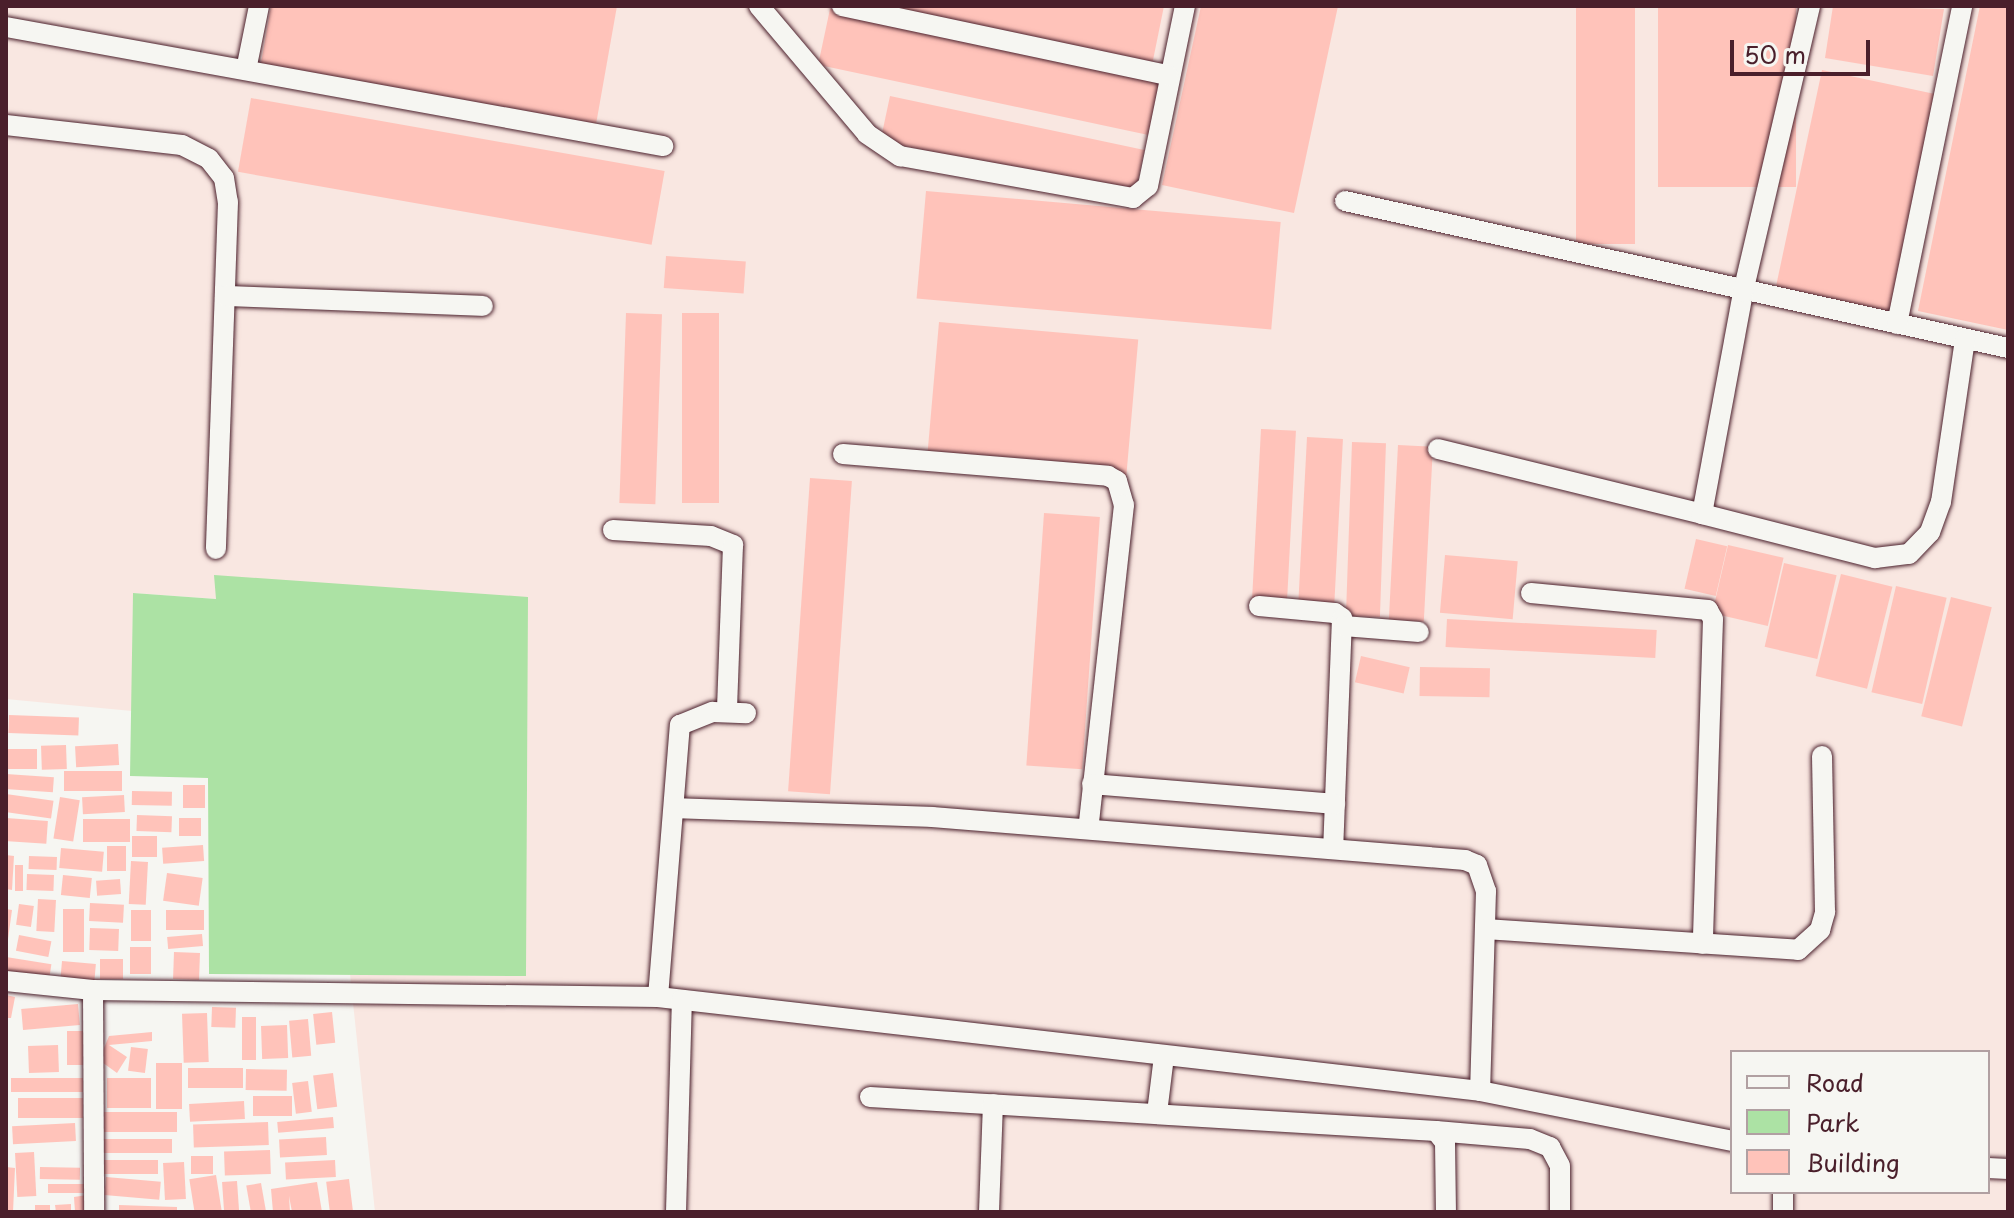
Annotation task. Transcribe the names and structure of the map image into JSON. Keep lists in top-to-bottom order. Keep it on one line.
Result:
{"legend":["Road","Park","Building"],"scale_bar":"50 m"}
